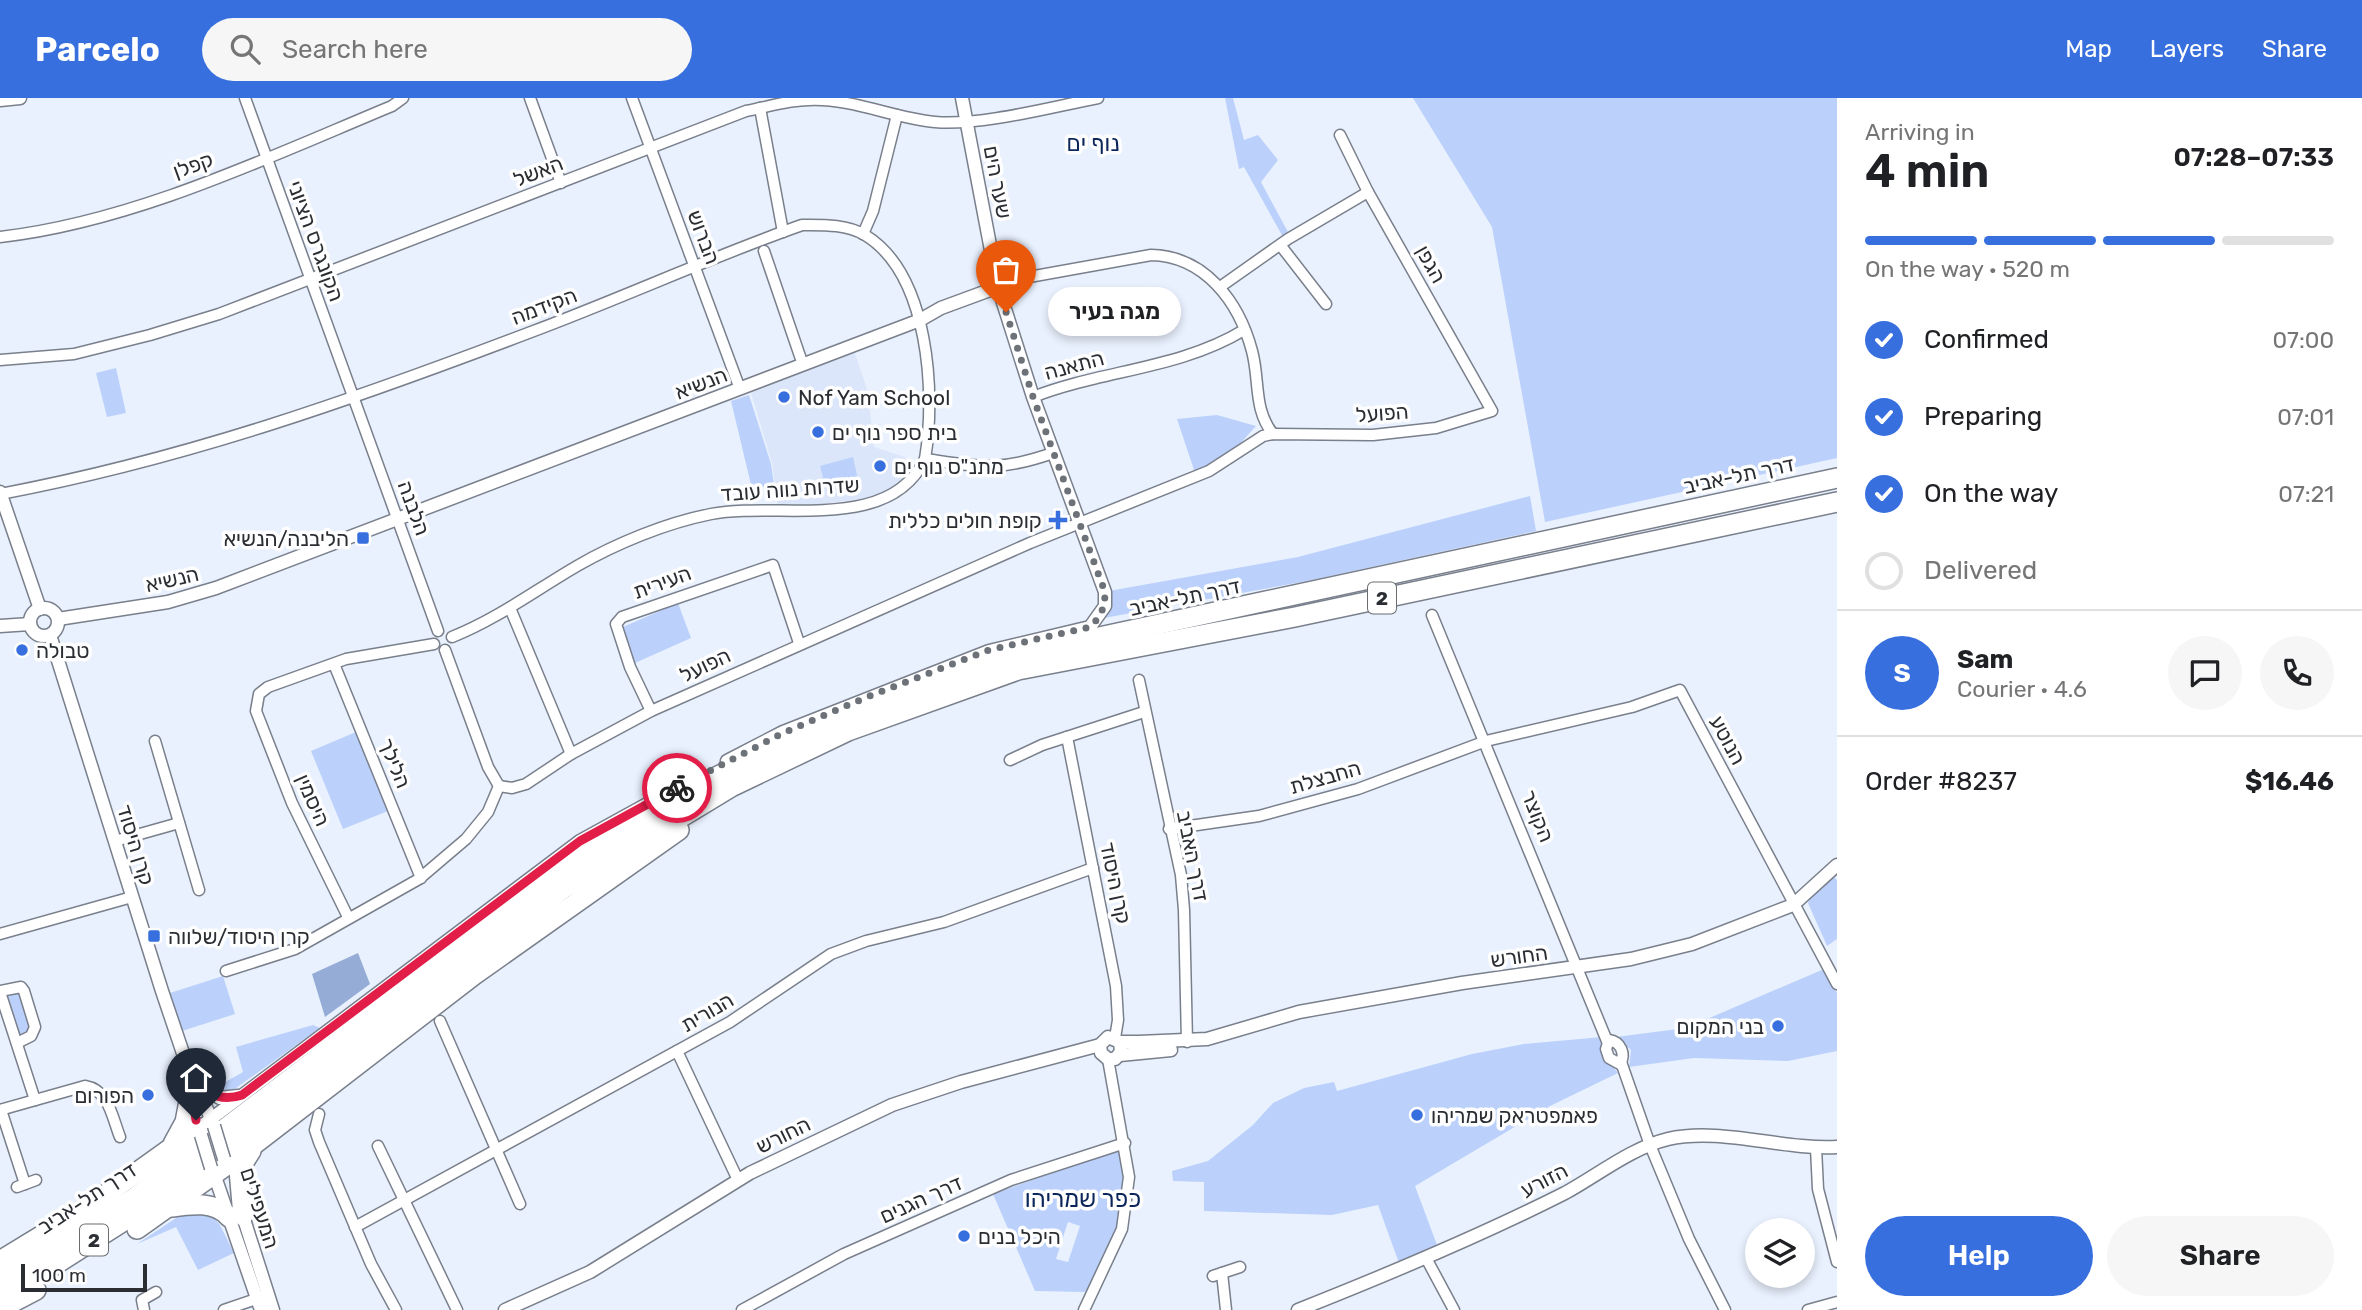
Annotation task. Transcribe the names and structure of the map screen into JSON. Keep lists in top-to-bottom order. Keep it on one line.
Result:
{"streets":{"highway":["דרך תל-אביב","2"],"street":["קפלן","האשל","שער הים","הברוש","הקונגרס הציוני","הגפן","הקידמה","התאנה","הנשיא","הפועל","שדרות נווה עובד","הלבנה","העירית","הנוטע","הלילך","החבצלת","היסמין","הקוצר","קרן היסוד","דרך האביב","החורש","הנורית","הזורע","דרך הגנים","המעפילים"]},"crossings":[["קפלן","הקונגרס הציוני"],["האשל","שער הים"],["האשל","הברוש"],["האשל","הקונגרס הציוני"],["שער הים","התאנה"],["שער הים","הנשיא"],["שער הים","הפועל"],["הברוש","הקידמה"],["הברוש","הנשיא"],["הקונגרס הציוני","הקידמה"],["הקונגרס הציוני","הלבנה"],["הגפן","הפועל"],["הקידמה","הנשיא"],["הקידמה","שדרות נווה עובד"],["הקידמה","הלבנה"],["התאנה","הנשיא"],["הנשיא","הפועל"],["הנשיא","הלבנה"],["הנשיא","קרן היסוד"],["הפועל","העירית"],["שדרות נווה עובד","הלבנה"],["הנוטע","החבצלת"],["הנוטע","הקוצר"],["הנוטע","החורש"],["הלילך","היסמין"],["החבצלת","הקוצר"],["החבצלת","דרך האביב"],["הקוצר","החורש"],["הקוצר","הזורע"],["קרן היסוד","החורש"],["קרן היסוד","הנורית"],["קרן היסוד","דרך הגנים"],["קרן היסוד","המעפילים"],["דרך האביב","החורש"]],"districts":["נוף ים","כפר שמריהו"],"places":{"other":["מגה בעיר","Nof Yam School","בית ספר נוף ים","מתנ\"ס נוף ים","טבולה","בני המקום","הפורום","פאמפטראק שמריהו","היכל בנים"],"health":["קופת חולים כללית"],"transit":["הליבנה/הנשיא","קרן היסוד/שלווה"]},"scale_bar":"100 m","page":{"header":"Parcelo","search":"Search here","nav":["Map","Layers","Share"],"heading":["4 min","Arriving in","07:28–07:33"],"panel":["Sam","Courier · 4.6","Order #8237","$16.46"],"bar":"On the way · 520 m","bubble":"מגה בעיר","list":[["Confirmed","07:00"],["Preparing","07:01"],["On the way","07:21"],"Delivered"],"round":"S","buttons":["Help","Share"],"scale":"100 m"}}
